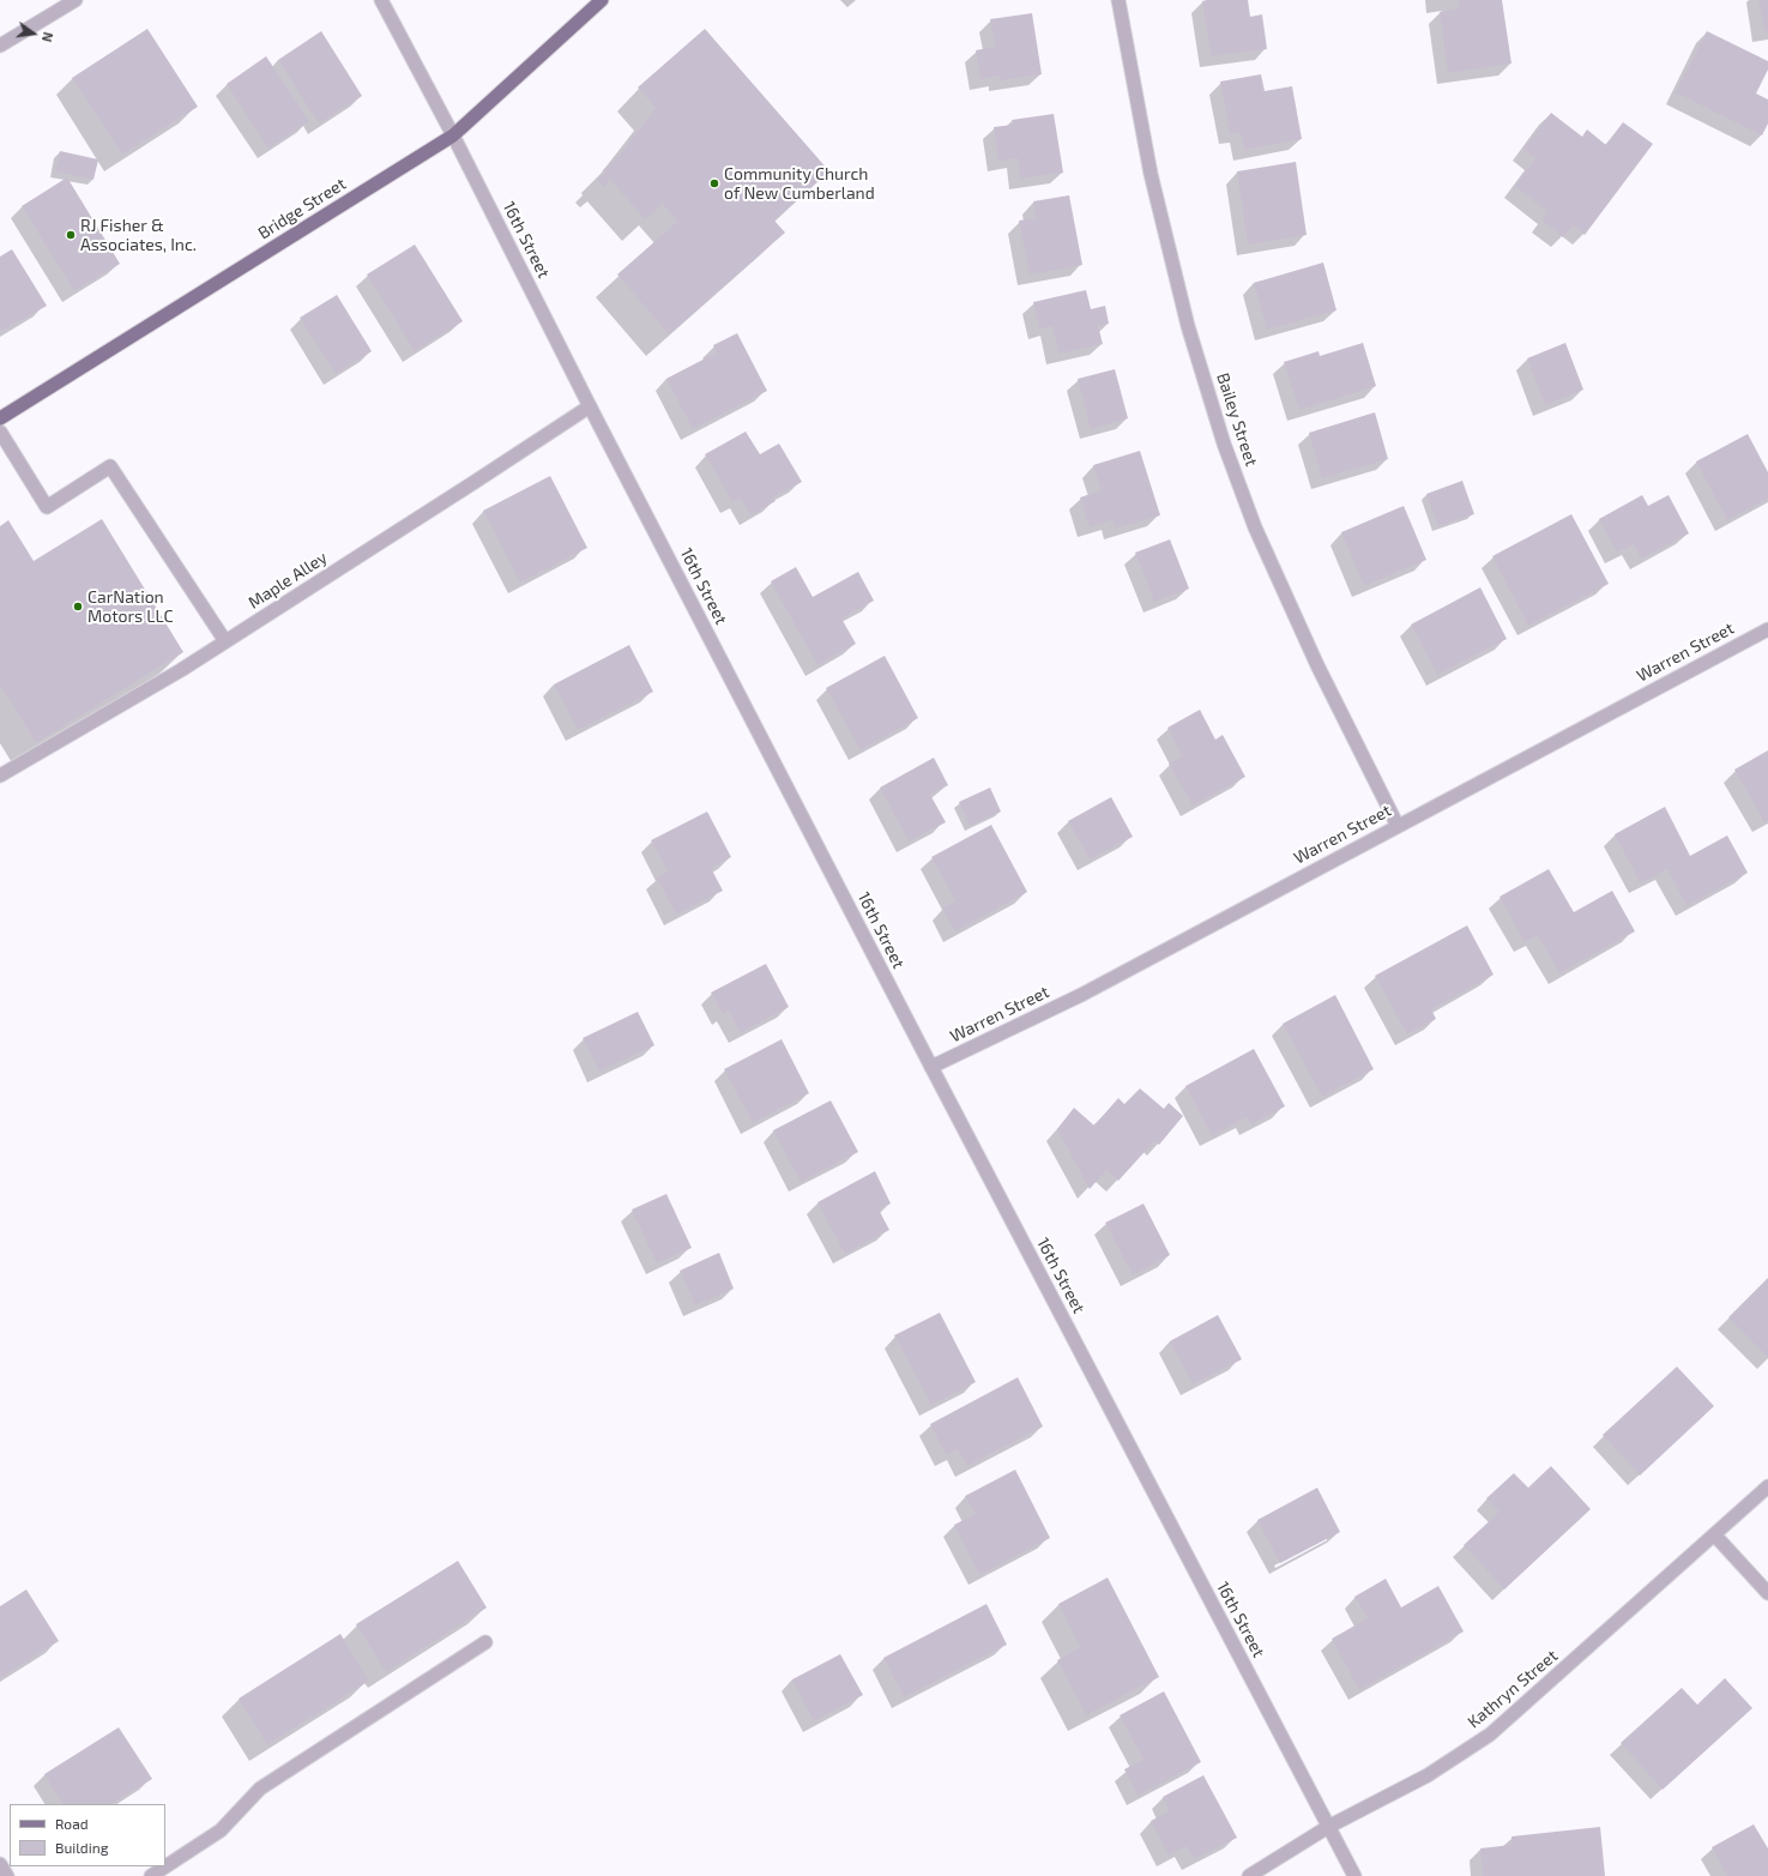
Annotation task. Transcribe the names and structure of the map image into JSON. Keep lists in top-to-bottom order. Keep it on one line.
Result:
{"streets":{"main road":["Bridge Street"],"street":["16th Street","Bailey Street","Maple Alley","Warren Street","Kathryn Street"]},"crossings":[["Bridge Street","16th Street"],["16th Street","Maple Alley"],["16th Street","Warren Street"],["16th Street","Kathryn Street"],["Bailey Street","Warren Street"]],"places":["Community Church of New Cumberland","RJ Fisher & Associates, Inc.","CarNation Motors LLC"],"legend":["Road","Building"],"north":"right"}
